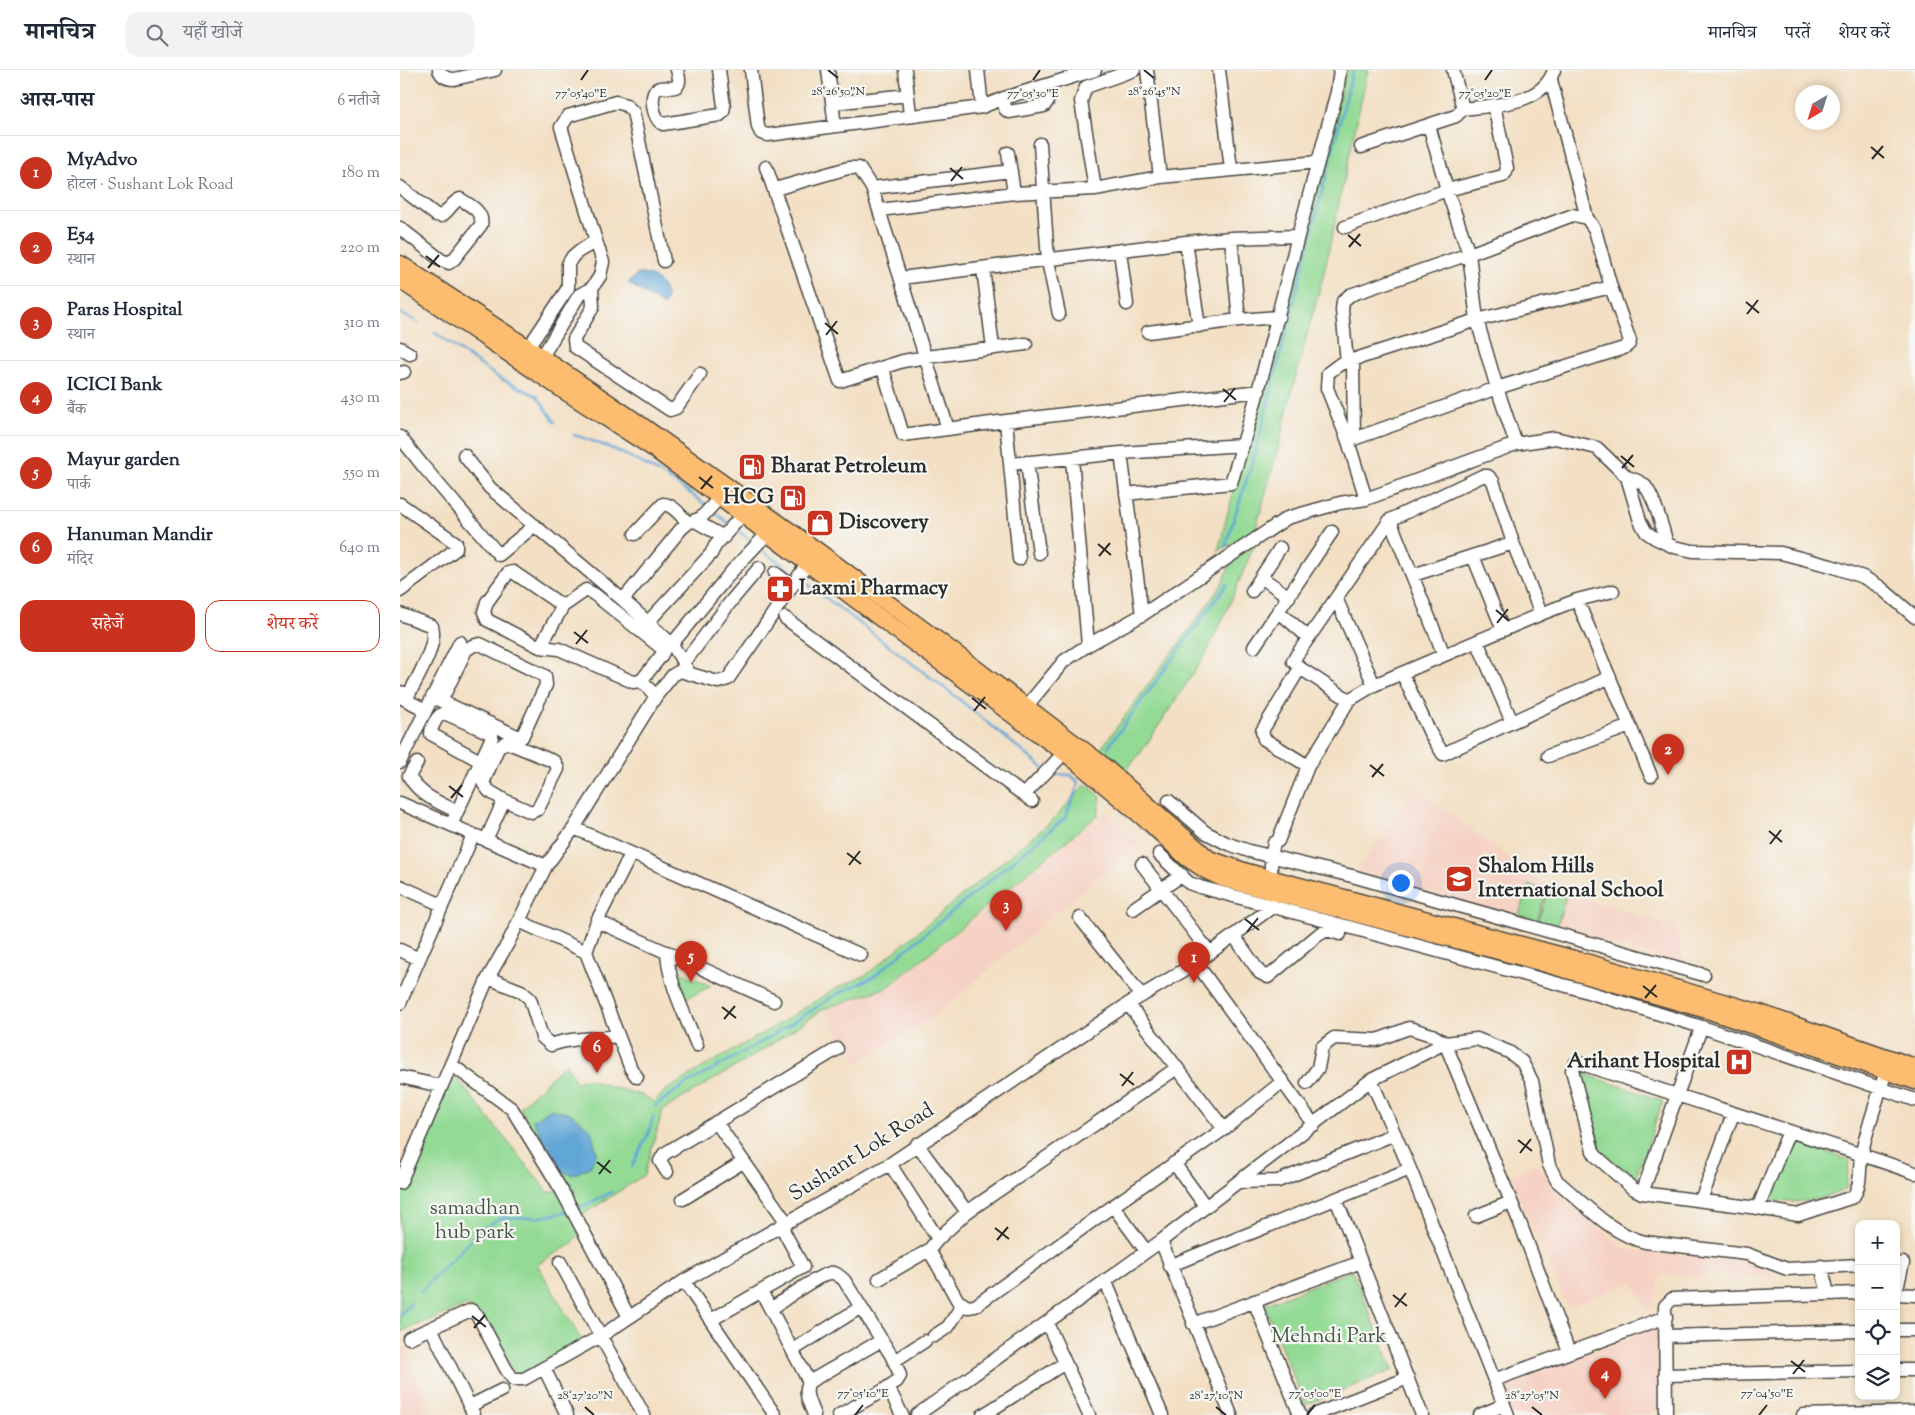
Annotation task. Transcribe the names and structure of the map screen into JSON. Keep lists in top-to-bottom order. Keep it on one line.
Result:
{"streets":{"street":["Sushant Lok Road"]},"parks":["samadhan hub park","Mehndi Park"],"places":{"fuel station":["Bharat Petroleum","HCG"],"shop":["Discovery"],"pharmacy":["Laxmi Pharmacy"],"school or university":["Shalom Hills International School"],"hospital":["Arihant Hospital"]},"north":"bottom left","page":{"header":"मानचित्र","search":"यहाँ खोजें","nav":["मानचित्र","परतें","शेयर करें"],"heading":["आस-पास","6 नतीजे"],"list":[{"mark":"1","name":"MyAdvo","note":"होटल · Sushant Lok Road","value":"180 m"},{"mark":"2","name":"E54","note":"स्थान","value":"220 m"},{"mark":"3","name":"Paras Hospital","note":"स्थान","value":"310 m"},{"mark":"4","name":"ICICI Bank","note":"बैंक","value":"430 m"},{"mark":"5","name":"Mayur garden","note":"पार्क","value":"550 m"},{"mark":"6","name":"Hanuman Mandir","note":"मंदिर","value":"640 m"}],"buttons":["सहेजें","शेयर करें"],"pins":["2","3","5","1","6","4"],"map_buttons":["+","−"]},"coordinates":["28°26'50\"N","28°26'45\"N","77°05'40\"E","77°05'30\"E","77°05'20\"E","77°05'10\"E","77°05'00\"E","77°04'50\"E","28°27'20\"N","28°27'10\"N","28°27'05\"N"]}
